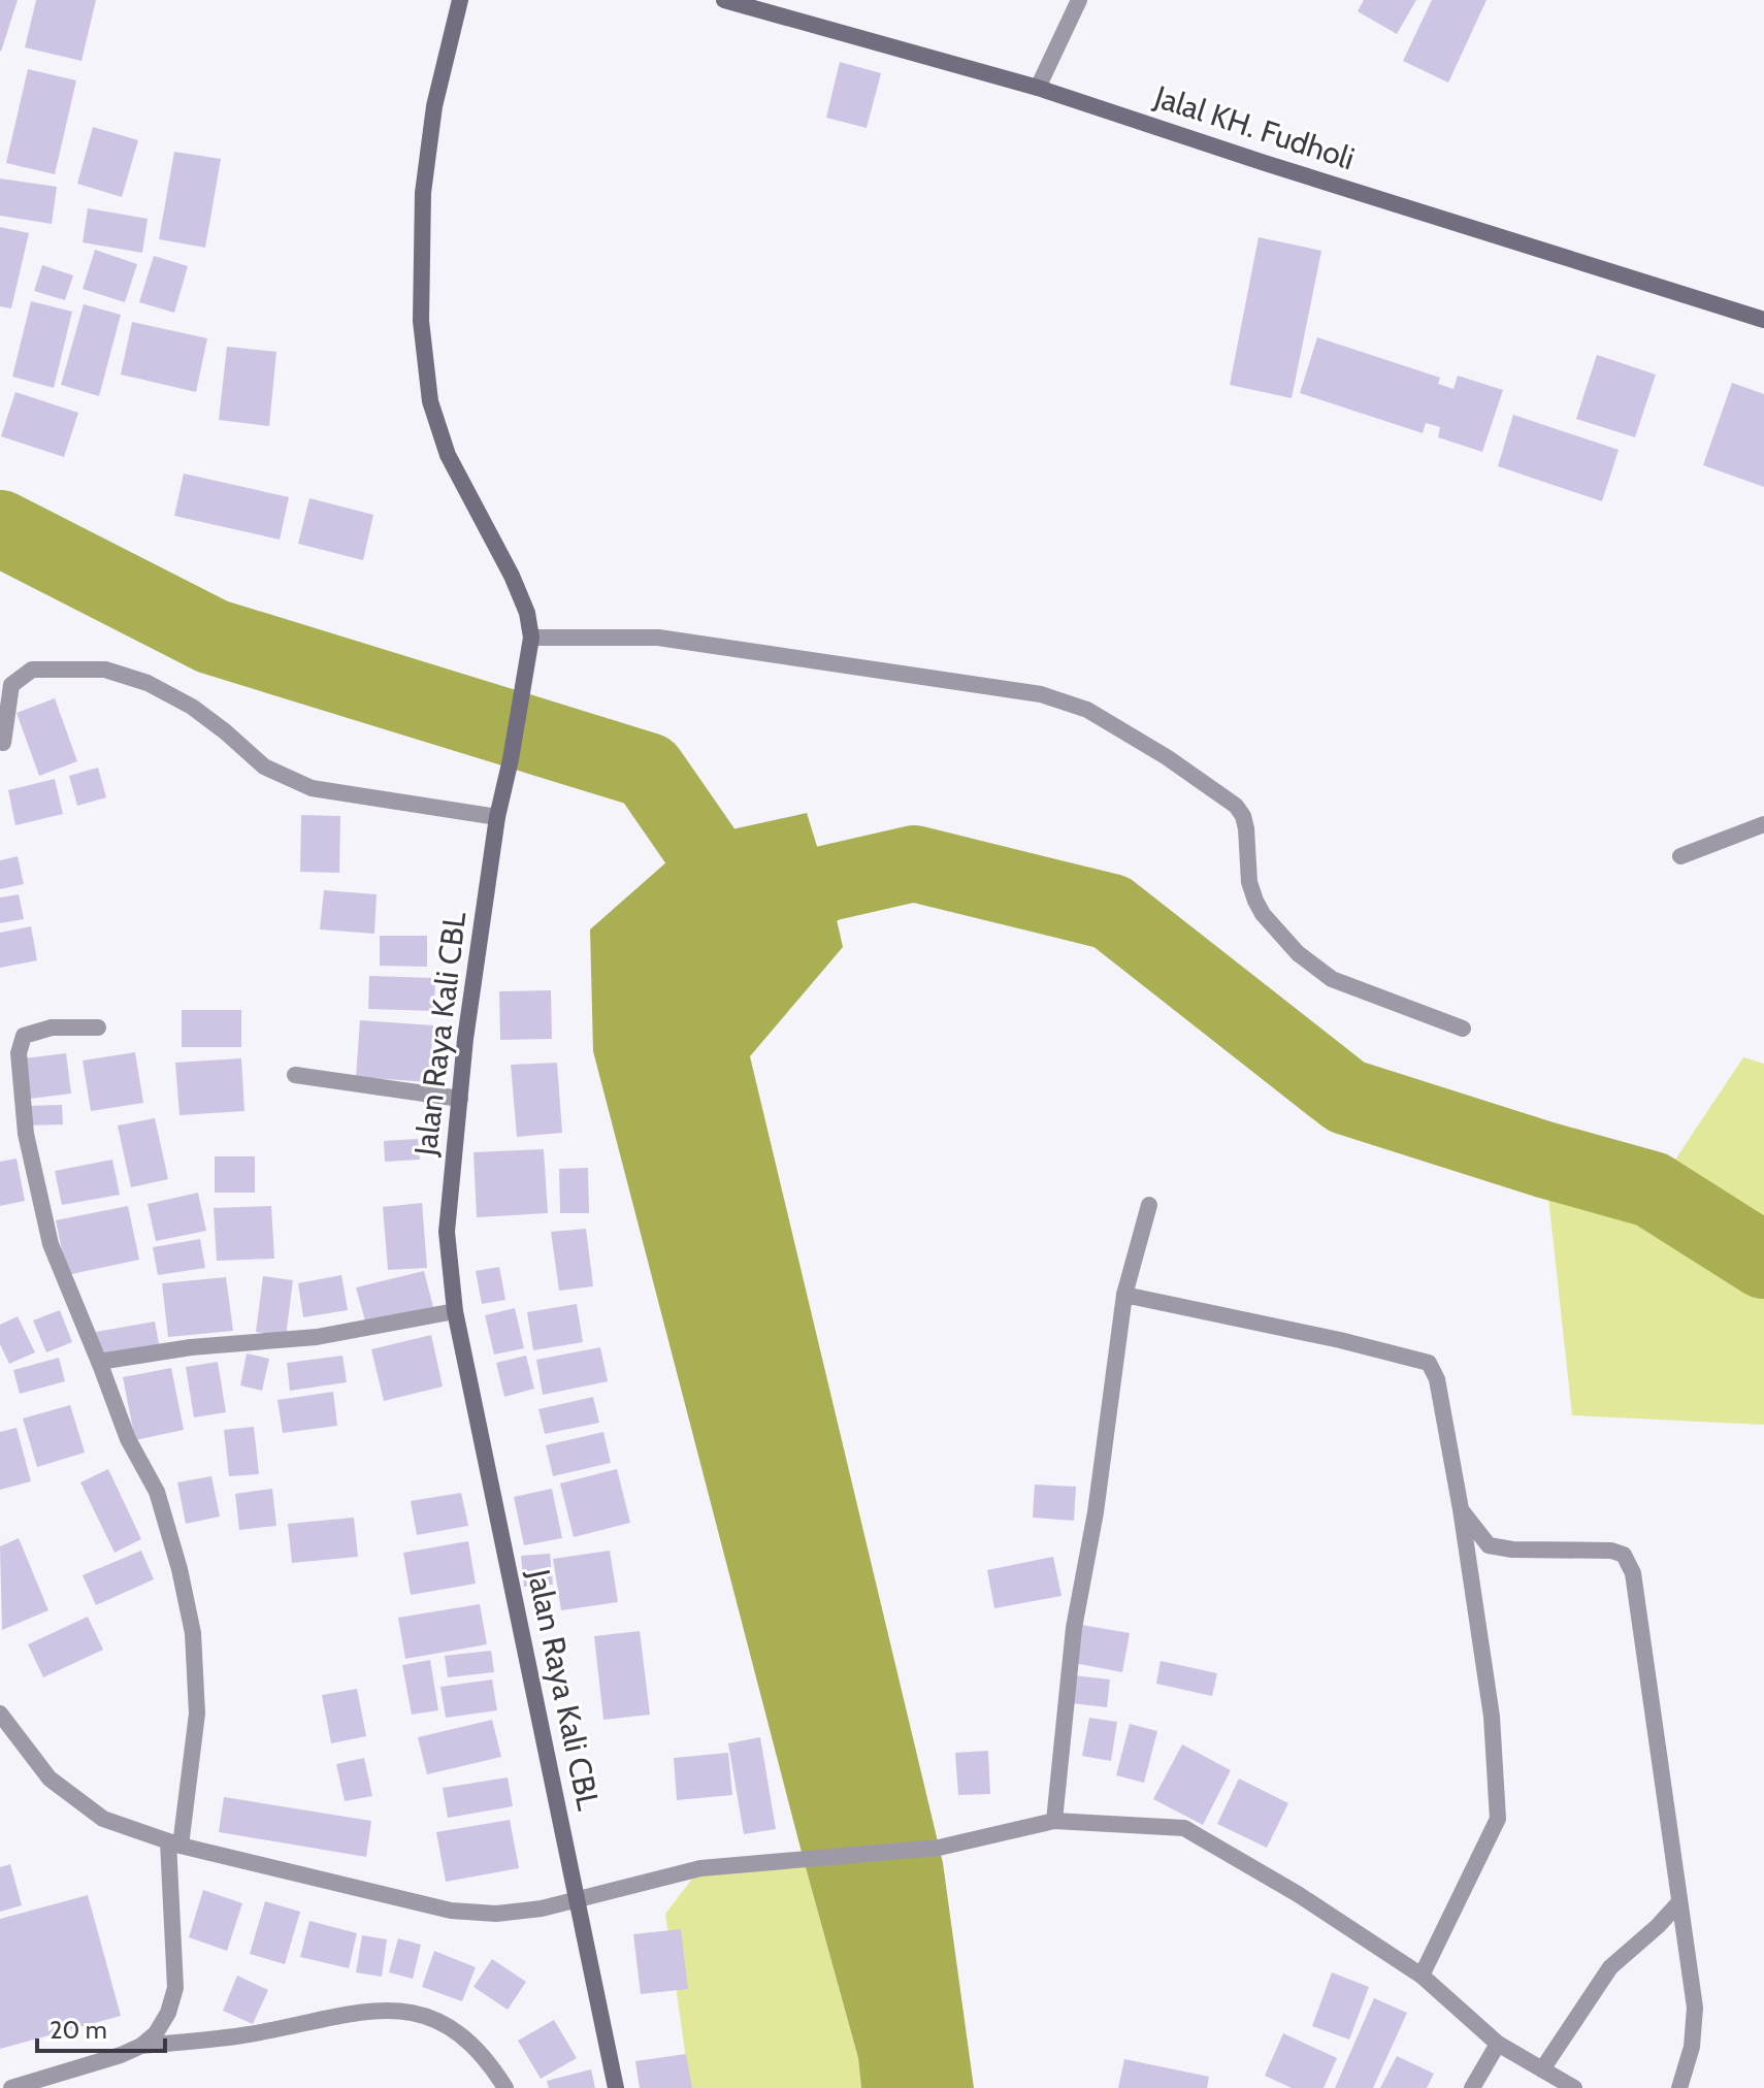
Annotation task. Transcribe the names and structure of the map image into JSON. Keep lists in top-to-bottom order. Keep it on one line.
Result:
{"streets":{"main road":["Jalal KH. Fudholi","Jalan Raya Kali CBL"]},"scale_bar":"20 m"}
